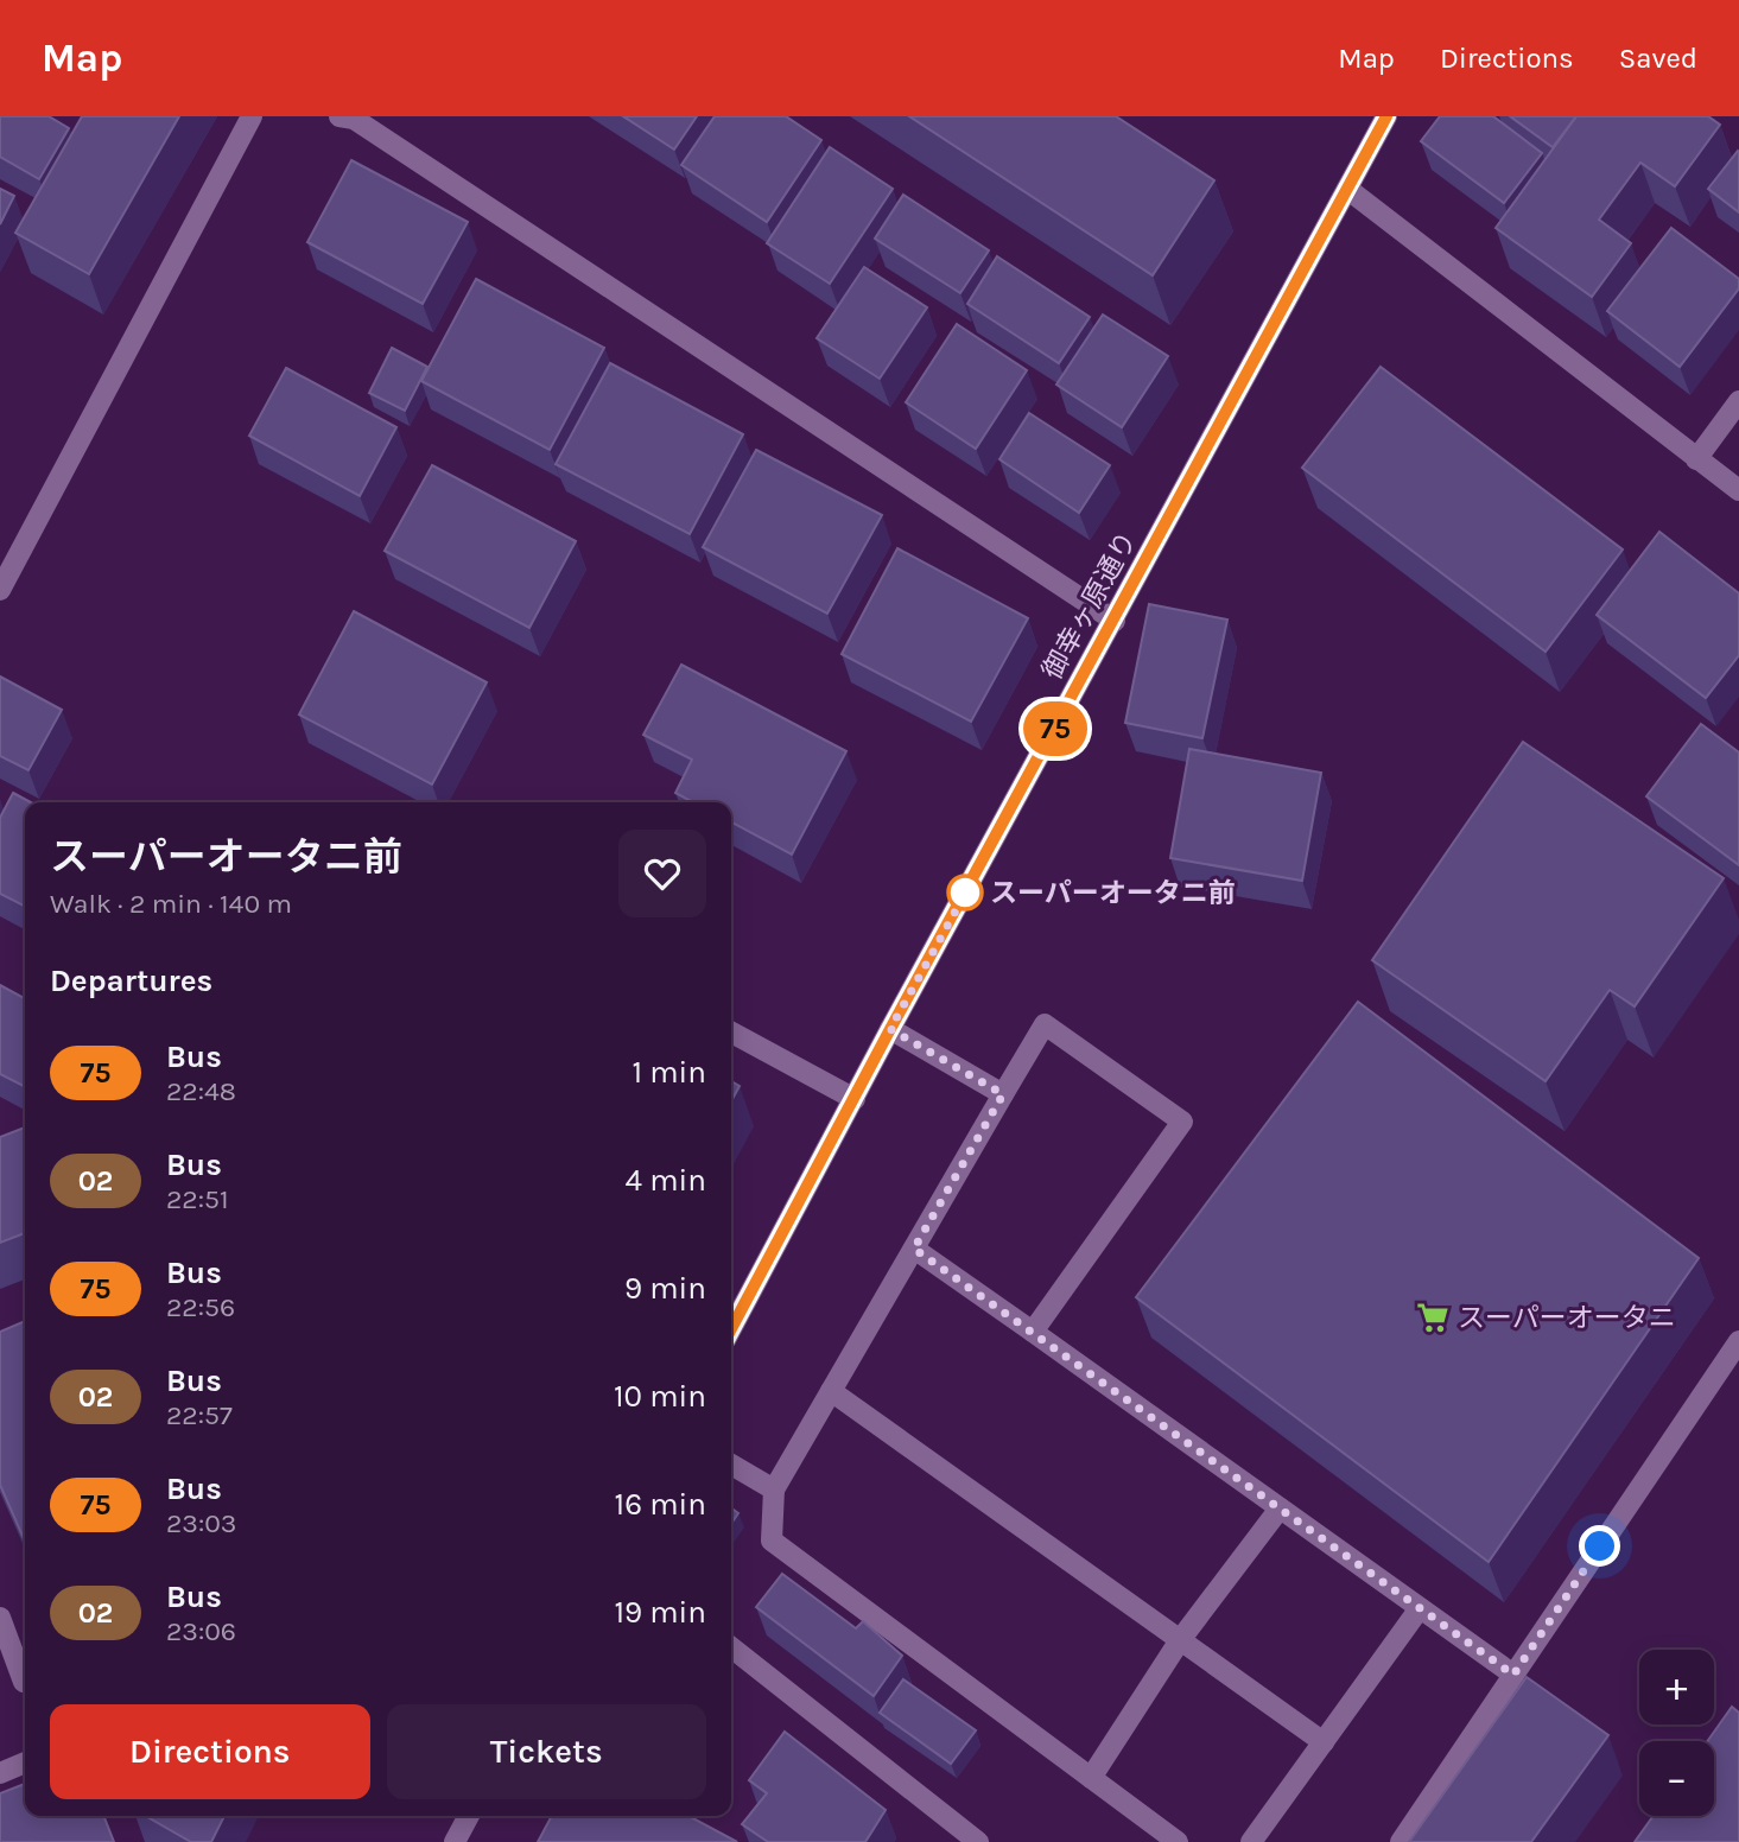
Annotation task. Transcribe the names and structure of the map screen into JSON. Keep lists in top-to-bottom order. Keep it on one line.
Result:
{"streets":{"street":["御幸ヶ原通り"]},"places":{"other":["スーパーオータニ前"],"supermarket":["スーパーオータニ"]},"lines":["bus line 75"],"page":{"header":"Map","nav":["Map","Directions","Saved"],"on_map":"75","heading":[["スーパーオータニ前","Walk · 2 min · 140 m"],"Departures"],"list":[{"mark":"75","name":"Bus","note":"22:48","value":"1 min"},{"mark":"02","name":"Bus","note":"22:51","value":"4 min"},{"mark":"75","name":"Bus","note":"22:56","value":"9 min"},{"mark":"02","name":"Bus","note":"22:57","value":"10 min"},{"mark":"75","name":"Bus","note":"23:03","value":"16 min"},{"mark":"02","name":"Bus","note":"23:06","value":"19 min"}],"map_buttons":["+","−"],"buttons":["Directions","Tickets"]}}
